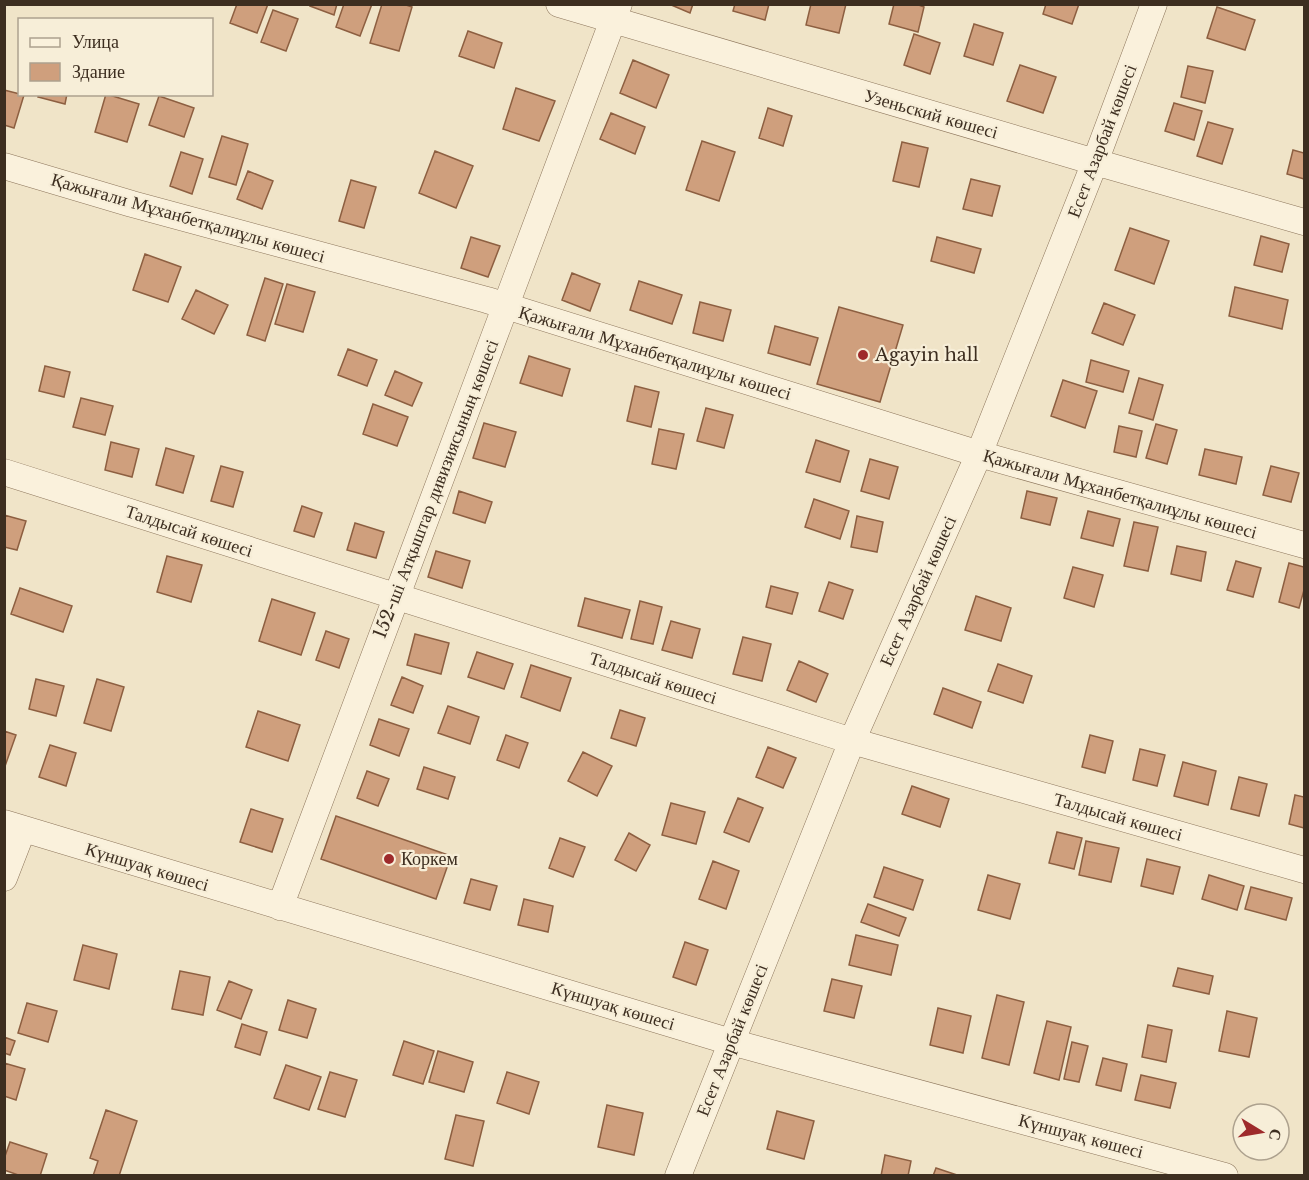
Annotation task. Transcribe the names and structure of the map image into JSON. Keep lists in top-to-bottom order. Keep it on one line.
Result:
{"streets":{"street":["Узеньский көшесі","Есет Азарбай көшесі","Қажығали Мұханбетқалиұлы көшесі","152-ші Атқыштар дивизиясының көшесі","Талдысай көшесі","Күншуақ көшесі"]},"crossings":[["Узеньский көшесі","Есет Азарбай көшесі"],["Узеньский көшесі","152-ші Атқыштар дивизиясының көшесі"],["Есет Азарбай көшесі","Қажығали Мұханбетқалиұлы көшесі"],["Есет Азарбай көшесі","Талдысай көшесі"],["Есет Азарбай көшесі","Күншуақ көшесі"],["Қажығали Мұханбетқалиұлы көшесі","152-ші Атқыштар дивизиясының көшесі"],["152-ші Атқыштар дивизиясының көшесі","Талдысай көшесі"],["152-ші Атқыштар дивизиясының көшесі","Күншуақ көшесі"]],"places":["Agayin hall","Коркем"],"legend":["Улица","Здание"],"north":"right"}
